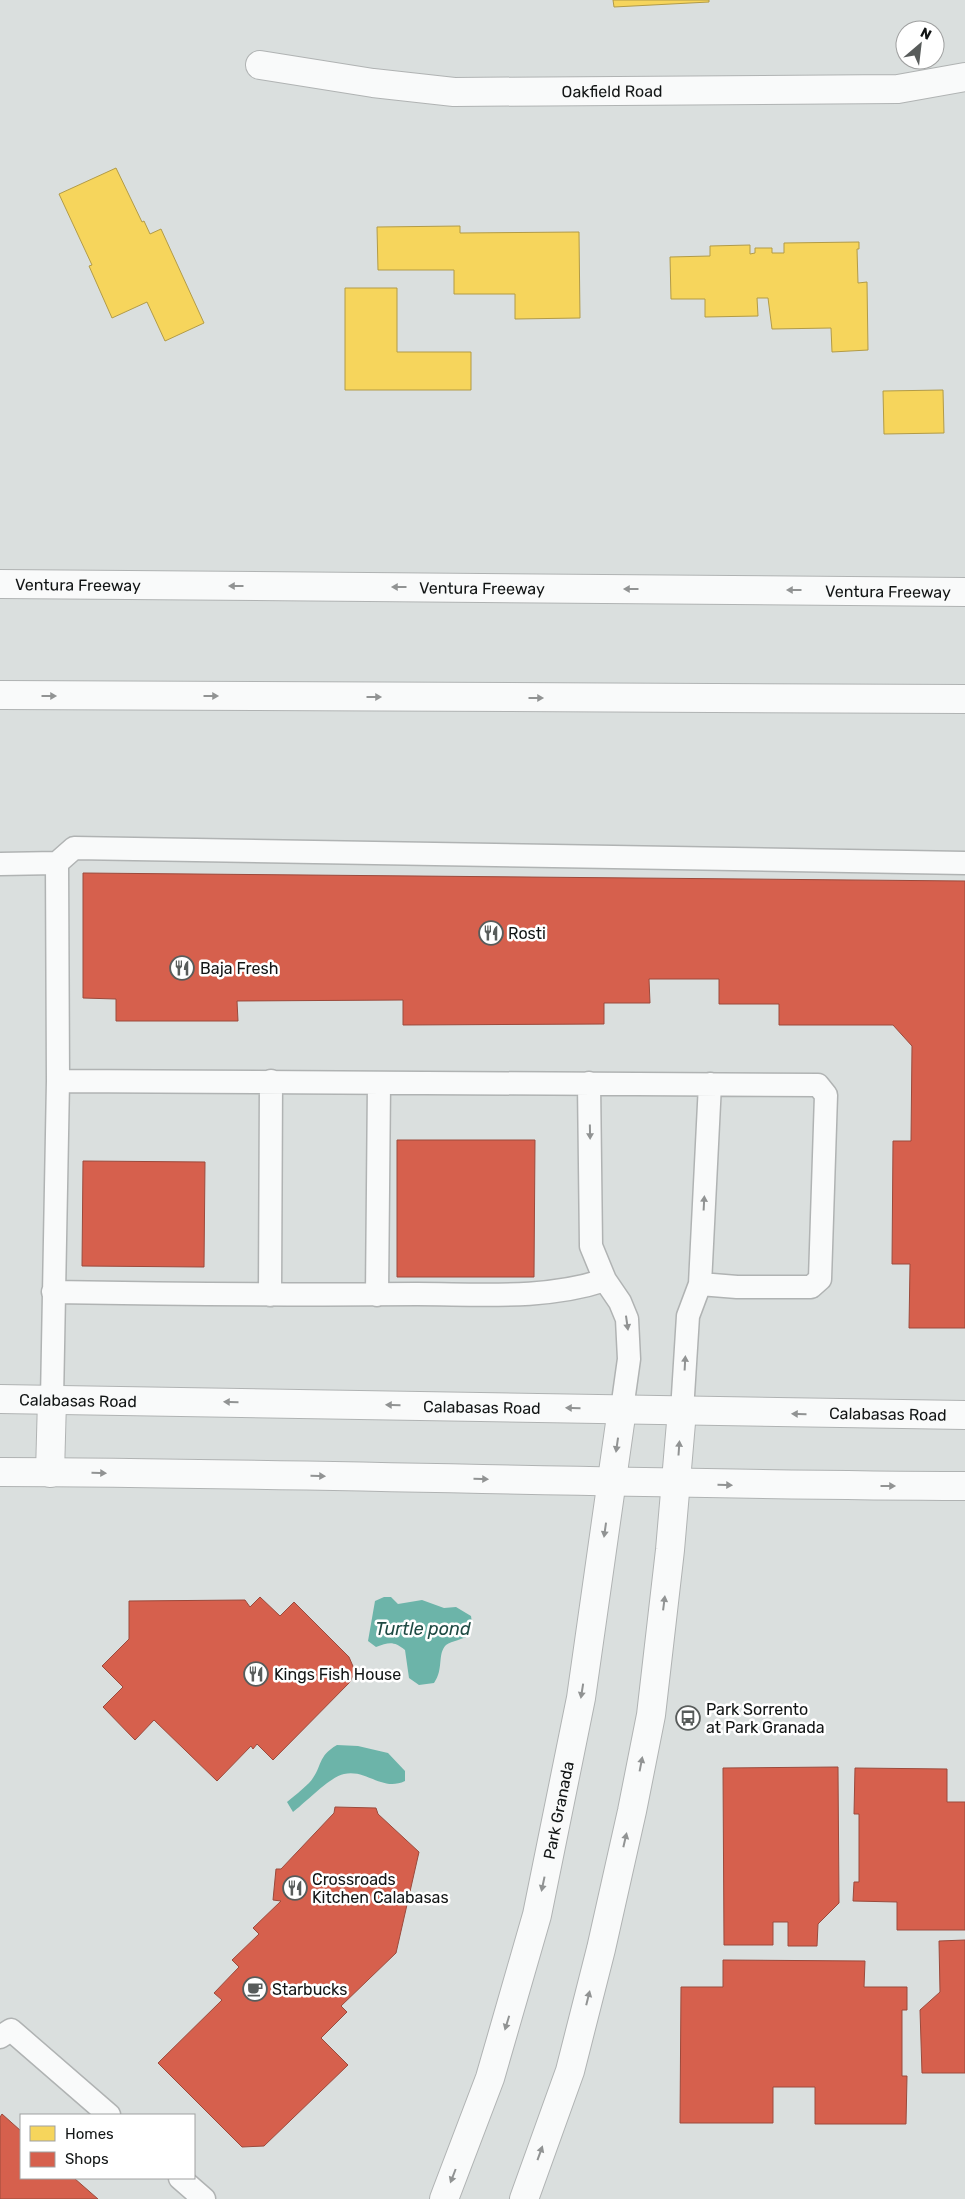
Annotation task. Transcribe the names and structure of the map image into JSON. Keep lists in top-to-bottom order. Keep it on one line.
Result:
{"streets":{"main road":["Oakfield Road","Ventura Freeway","Calabasas Road","Park Granada"]},"crossings":[["Calabasas Road","Park Granada"]],"water":["Turtle pond"],"places":{"restaurant":["Rosti","Baja Fresh","Kings Fish House","Crossroads Kitchen Calabasas"],"bus stop":["Park Sorrento at Park Granada"],"cafe":["Starbucks"]},"legend":["Homes","Shops"],"north":"top right"}
